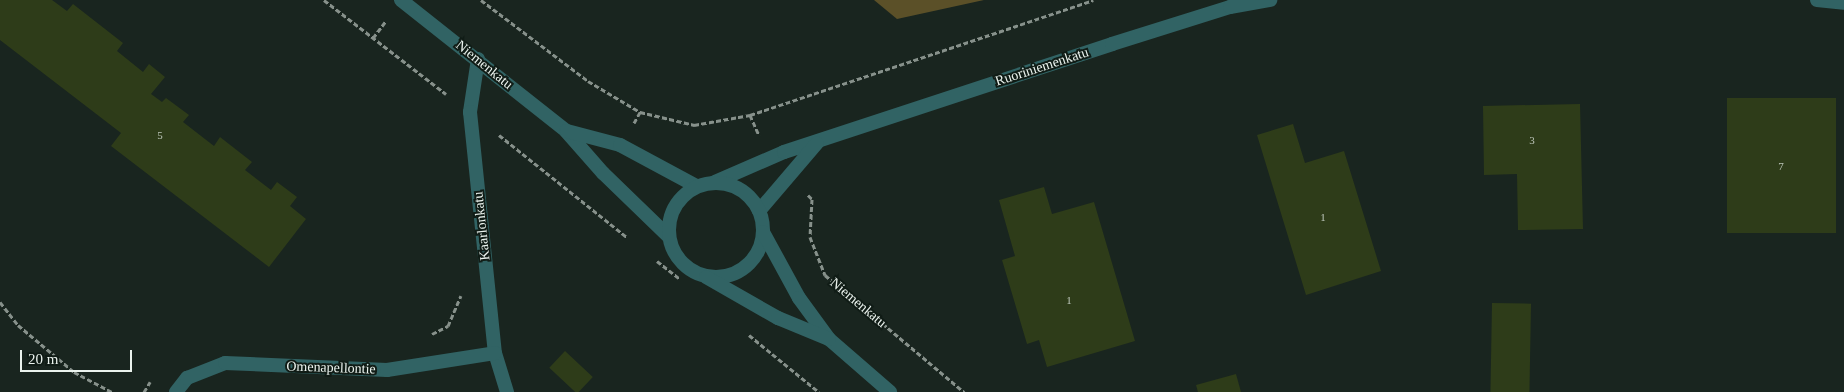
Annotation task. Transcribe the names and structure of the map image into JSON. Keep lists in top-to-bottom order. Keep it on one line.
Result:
{"streets":{"street":["Niemenkatu","Ruoriniemenkatu","Kaarlonkatu","Omenapellontie"]},"crossings":[["Niemenkatu","Ruoriniemenkatu"],["Niemenkatu","Kaarlonkatu"],["Kaarlonkatu","Omenapellontie"]],"house_numbers":["5","3","7","1","1"],"scale_bar":"20 m"}
